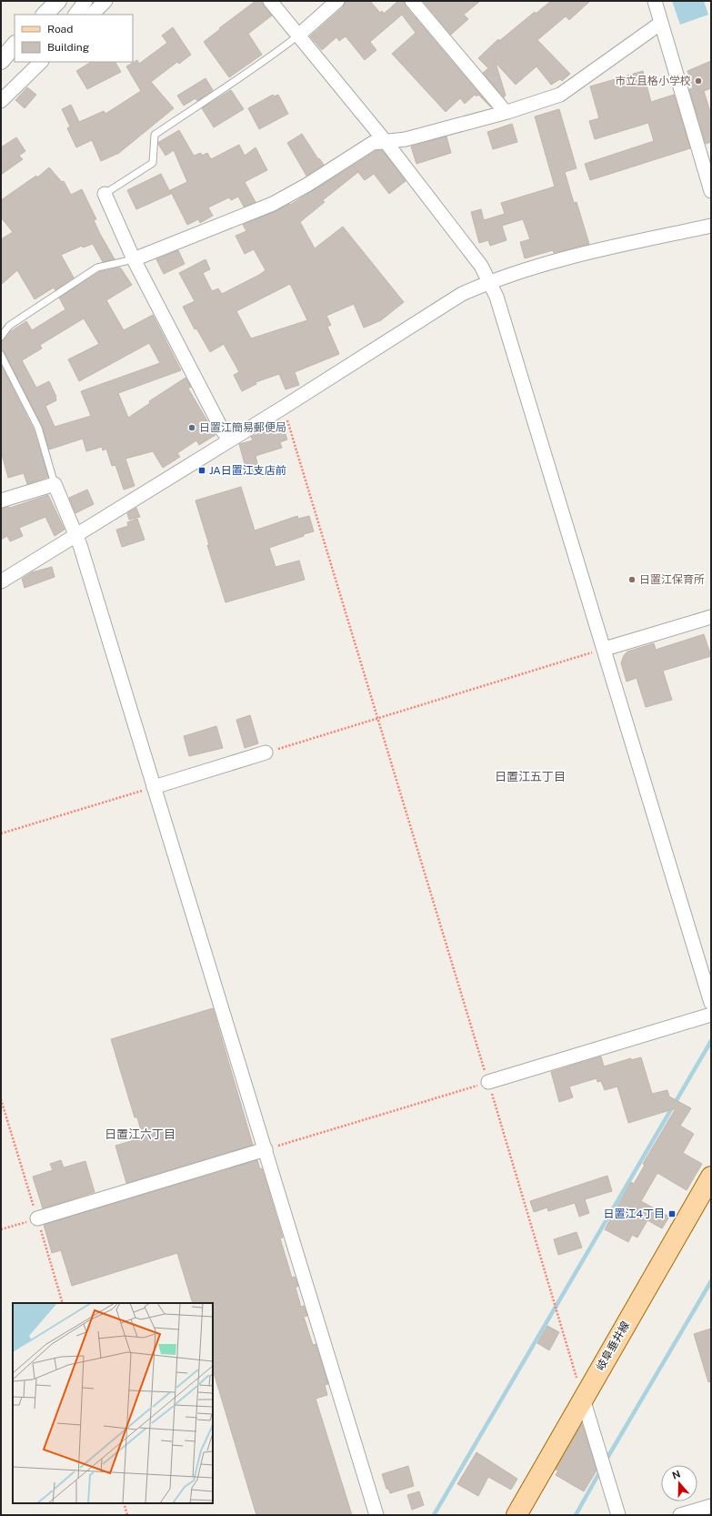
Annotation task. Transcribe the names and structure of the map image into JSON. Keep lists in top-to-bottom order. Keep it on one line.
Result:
{"streets":{"main road":["岐阜垂井線"]},"districts":["日置江五丁目","日置江六丁目"],"places":{"other":["市立且格小学校","日置江簡易郵便局","日置江保育所"],"transit":["JA日置江支店前","日置江4丁目"]},"legend":["Road","Building"],"north":"top"}
